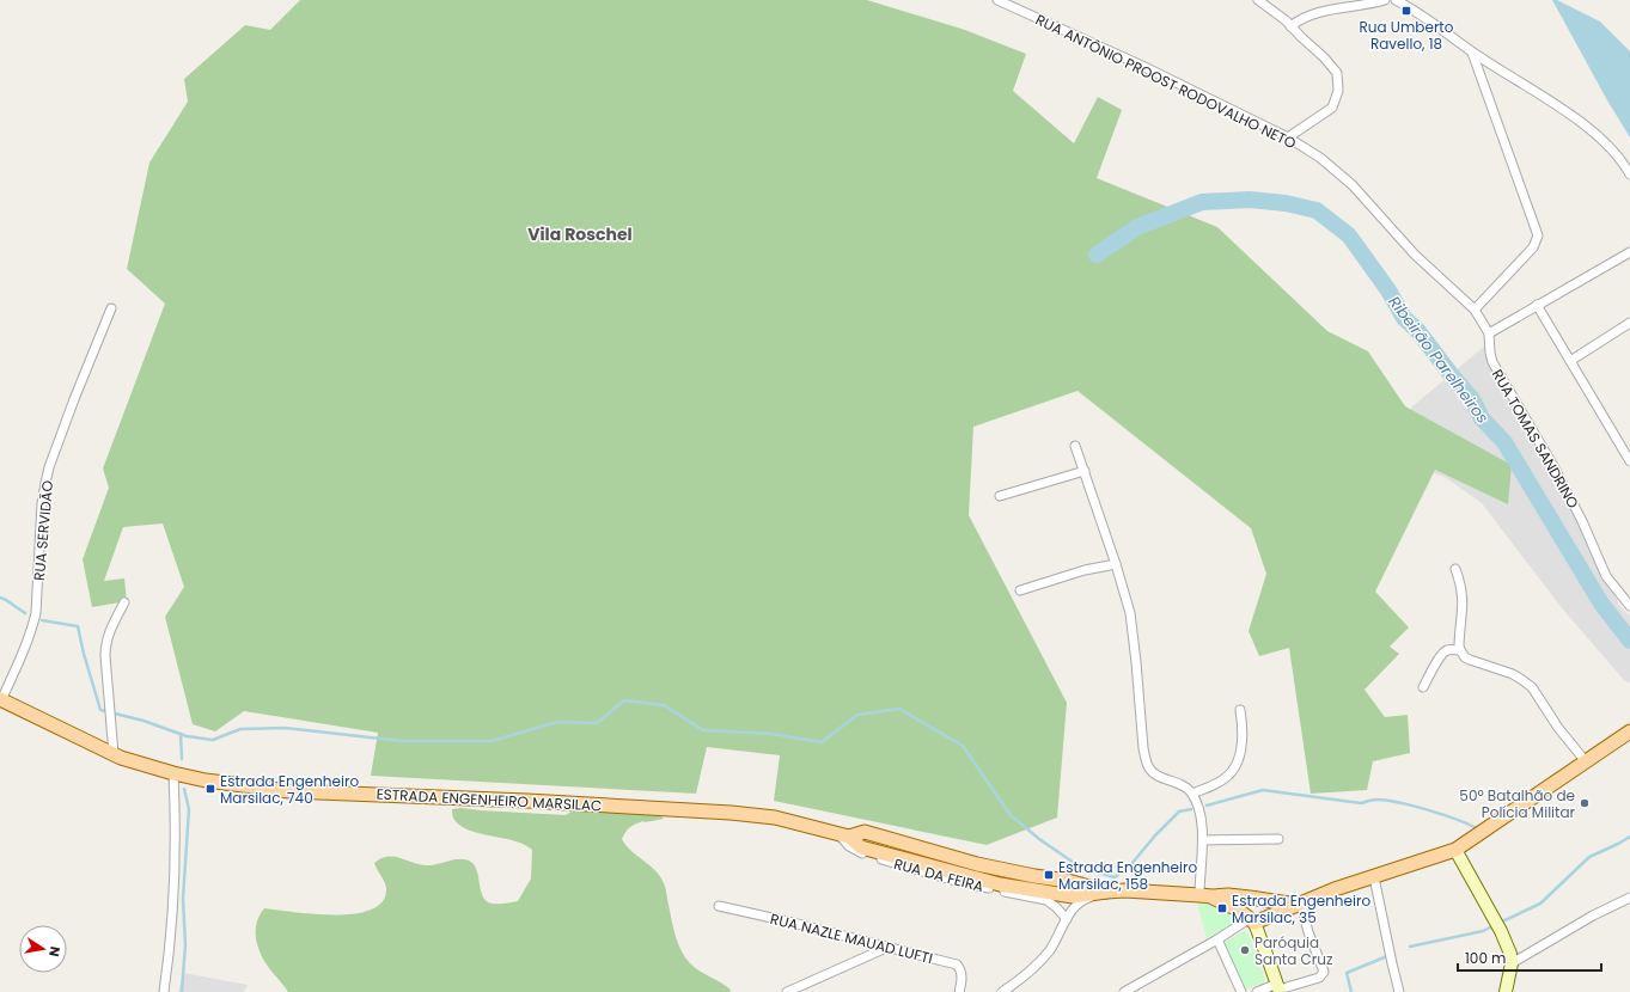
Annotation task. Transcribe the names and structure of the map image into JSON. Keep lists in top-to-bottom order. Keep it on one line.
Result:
{"streets":{"main road":["ESTRADA ENGENHEIRO MARSILAC"],"street":["RUA ANTÔNIO PROOST RODOVALHO NETO","RUA TOMAS SANDRINO","RUA SERVIDÃO","RUA NAZLE MAUAD LUFTI"]},"crossings":[["RUA ANTÔNIO PROOST RODOVALHO NETO","RUA TOMAS SANDRINO"],["RUA SERVIDÃO","ESTRADA ENGENHEIRO MARSILAC"]],"districts":["Vila Roschel"],"water":["Ribeirão Parelheiros"],"places":{"transit":["Rua Umberto Ravello, 18","Estrada Engenheiro Marsilac, 740","Estrada Engenheiro Marsilac, 158","Estrada Engenheiro Marsilac, 35"],"other":["50º Batalhão de Polícia Militar","Paróquia Santa Cruz"]},"scale_bar":"100 m","north":"right"}
